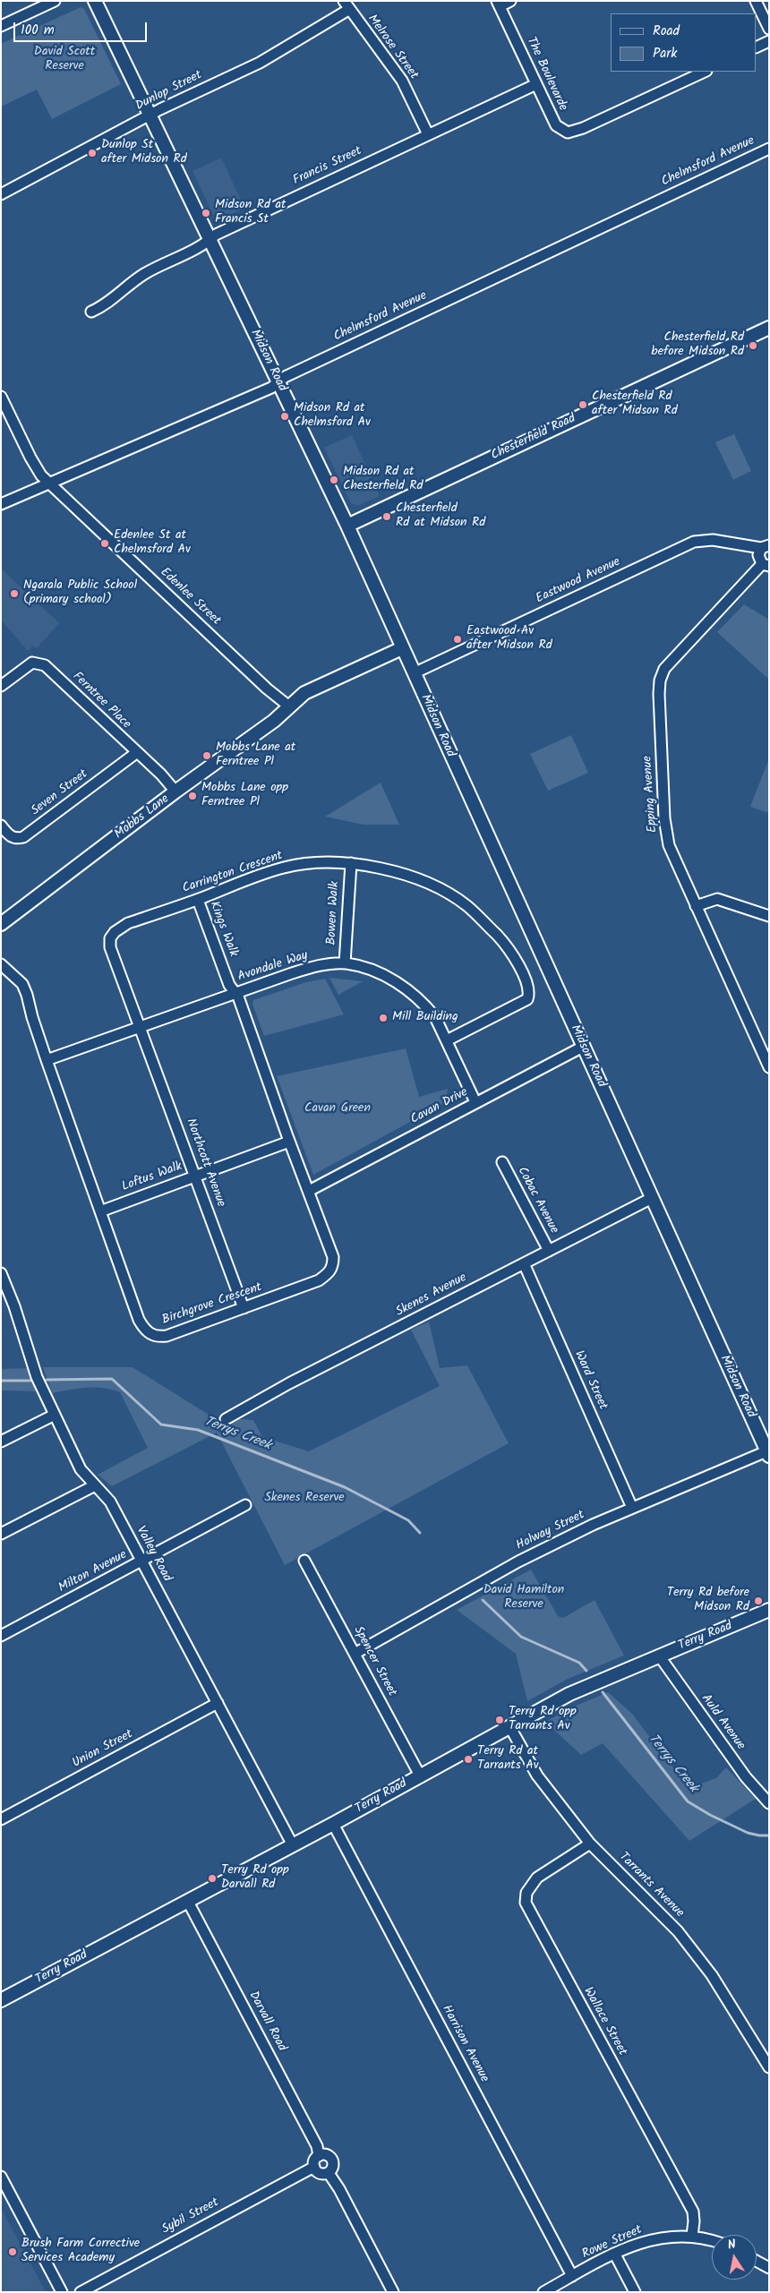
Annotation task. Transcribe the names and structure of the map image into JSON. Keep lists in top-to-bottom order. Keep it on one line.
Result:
{"streets":{"street":["Melrose Street","The Boulevarde","Dunlop Street","Chelmsford Avenue","Francis Street","Midson Road","Chesterfield Road","Eastwood Avenue","Edenlee Street","Ferntree Place","Seven Street","Epping Avenue","Mobbs Lane","Carrington Crescent","Bowen Walk","Kings Walk","Avondale Way","Cavan Drive","Northcott Avenue","Loftus Walk","Cobac Avenue","Skenes Avenue","Birchgrove Crescent","Ward Street","Holway Street","Valley Road","Milton Avenue","Terry Road","Spencer Street","Auld Avenue","Union Street","Tarrants Avenue","Darvall Road","Wallace Street","Harrison Avenue","Sybil Street","Rowe Street"]},"crossings":[["Melrose Street","Dunlop Street"],["Melrose Street","Francis Street"],["The Boulevarde","Francis Street"],["Dunlop Street","Midson Road"],["Chelmsford Avenue","Midson Road"],["Chelmsford Avenue","Edenlee Street"],["Francis Street","Midson Road"],["Midson Road","Chesterfield Road"],["Midson Road","Eastwood Avenue"],["Midson Road","Mobbs Lane"],["Midson Road","Cavan Drive"],["Midson Road","Skenes Avenue"],["Midson Road","Holway Street"],["Edenlee Street","Mobbs Lane"],["Ferntree Place","Seven Street"],["Ferntree Place","Mobbs Lane"],["Carrington Crescent","Bowen Walk"],["Carrington Crescent","Kings Walk"],["Carrington Crescent","Avondale Way"],["Carrington Crescent","Northcott Avenue"],["Bowen Walk","Avondale Way"],["Kings Walk","Avondale Way"],["Kings Walk","Birchgrove Crescent"],["Avondale Way","Cavan Drive"],["Avondale Way","Northcott Avenue"],["Avondale Way","Birchgrove Crescent"],["Cavan Drive","Birchgrove Crescent"],["Northcott Avenue","Loftus Walk"],["Northcott Avenue","Birchgrove Crescent"],["Loftus Walk","Birchgrove Crescent"],["Cobac Avenue","Skenes Avenue"],["Skenes Avenue","Ward Street"],["Ward Street","Holway Street"],["Holway Street","Spencer Street"],["Valley Road","Milton Avenue"],["Valley Road","Terry Road"],["Valley Road","Union Street"],["Terry Road","Spencer Street"],["Terry Road","Auld Avenue"],["Terry Road","Tarrants Avenue"],["Terry Road","Darvall Road"],["Terry Road","Harrison Avenue"],["Tarrants Avenue","Wallace Street"],["Darvall Road","Sybil Street"],["Wallace Street","Rowe Street"],["Harrison Avenue","Rowe Street"]],"water":["Terrys Creek"],"parks":["David Scott Reserve","Cavan Green","Skenes Reserve","David Hamilton Reserve"],"places":["Dunlop St after Midson Rd","Midson Rd at Francis St","Chesterfield Rd before Midson Rd","Chesterfield Rd after Midson Rd","Midson Rd at Chelmsford Av","Midson Rd at Chesterfield Rd","Chesterfield Rd at Midson Rd","Edenlee St at Chelmsford Av","Ngarala Public School (primary school)","Eastwood Av after Midson Rd","Mobbs Lane at Ferntree Pl","Mobbs Lane opp Ferntree Pl","Mill Building","Terry Rd before Midson Rd","Terry Rd opp Tarrants Av","Terry Rd at Tarrants Av","Terry Rd opp Darvall Rd","Brush Farm Corrective Services Academy"],"legend":["Road","Park"],"scale_bar":"100 m","north":"top"}
